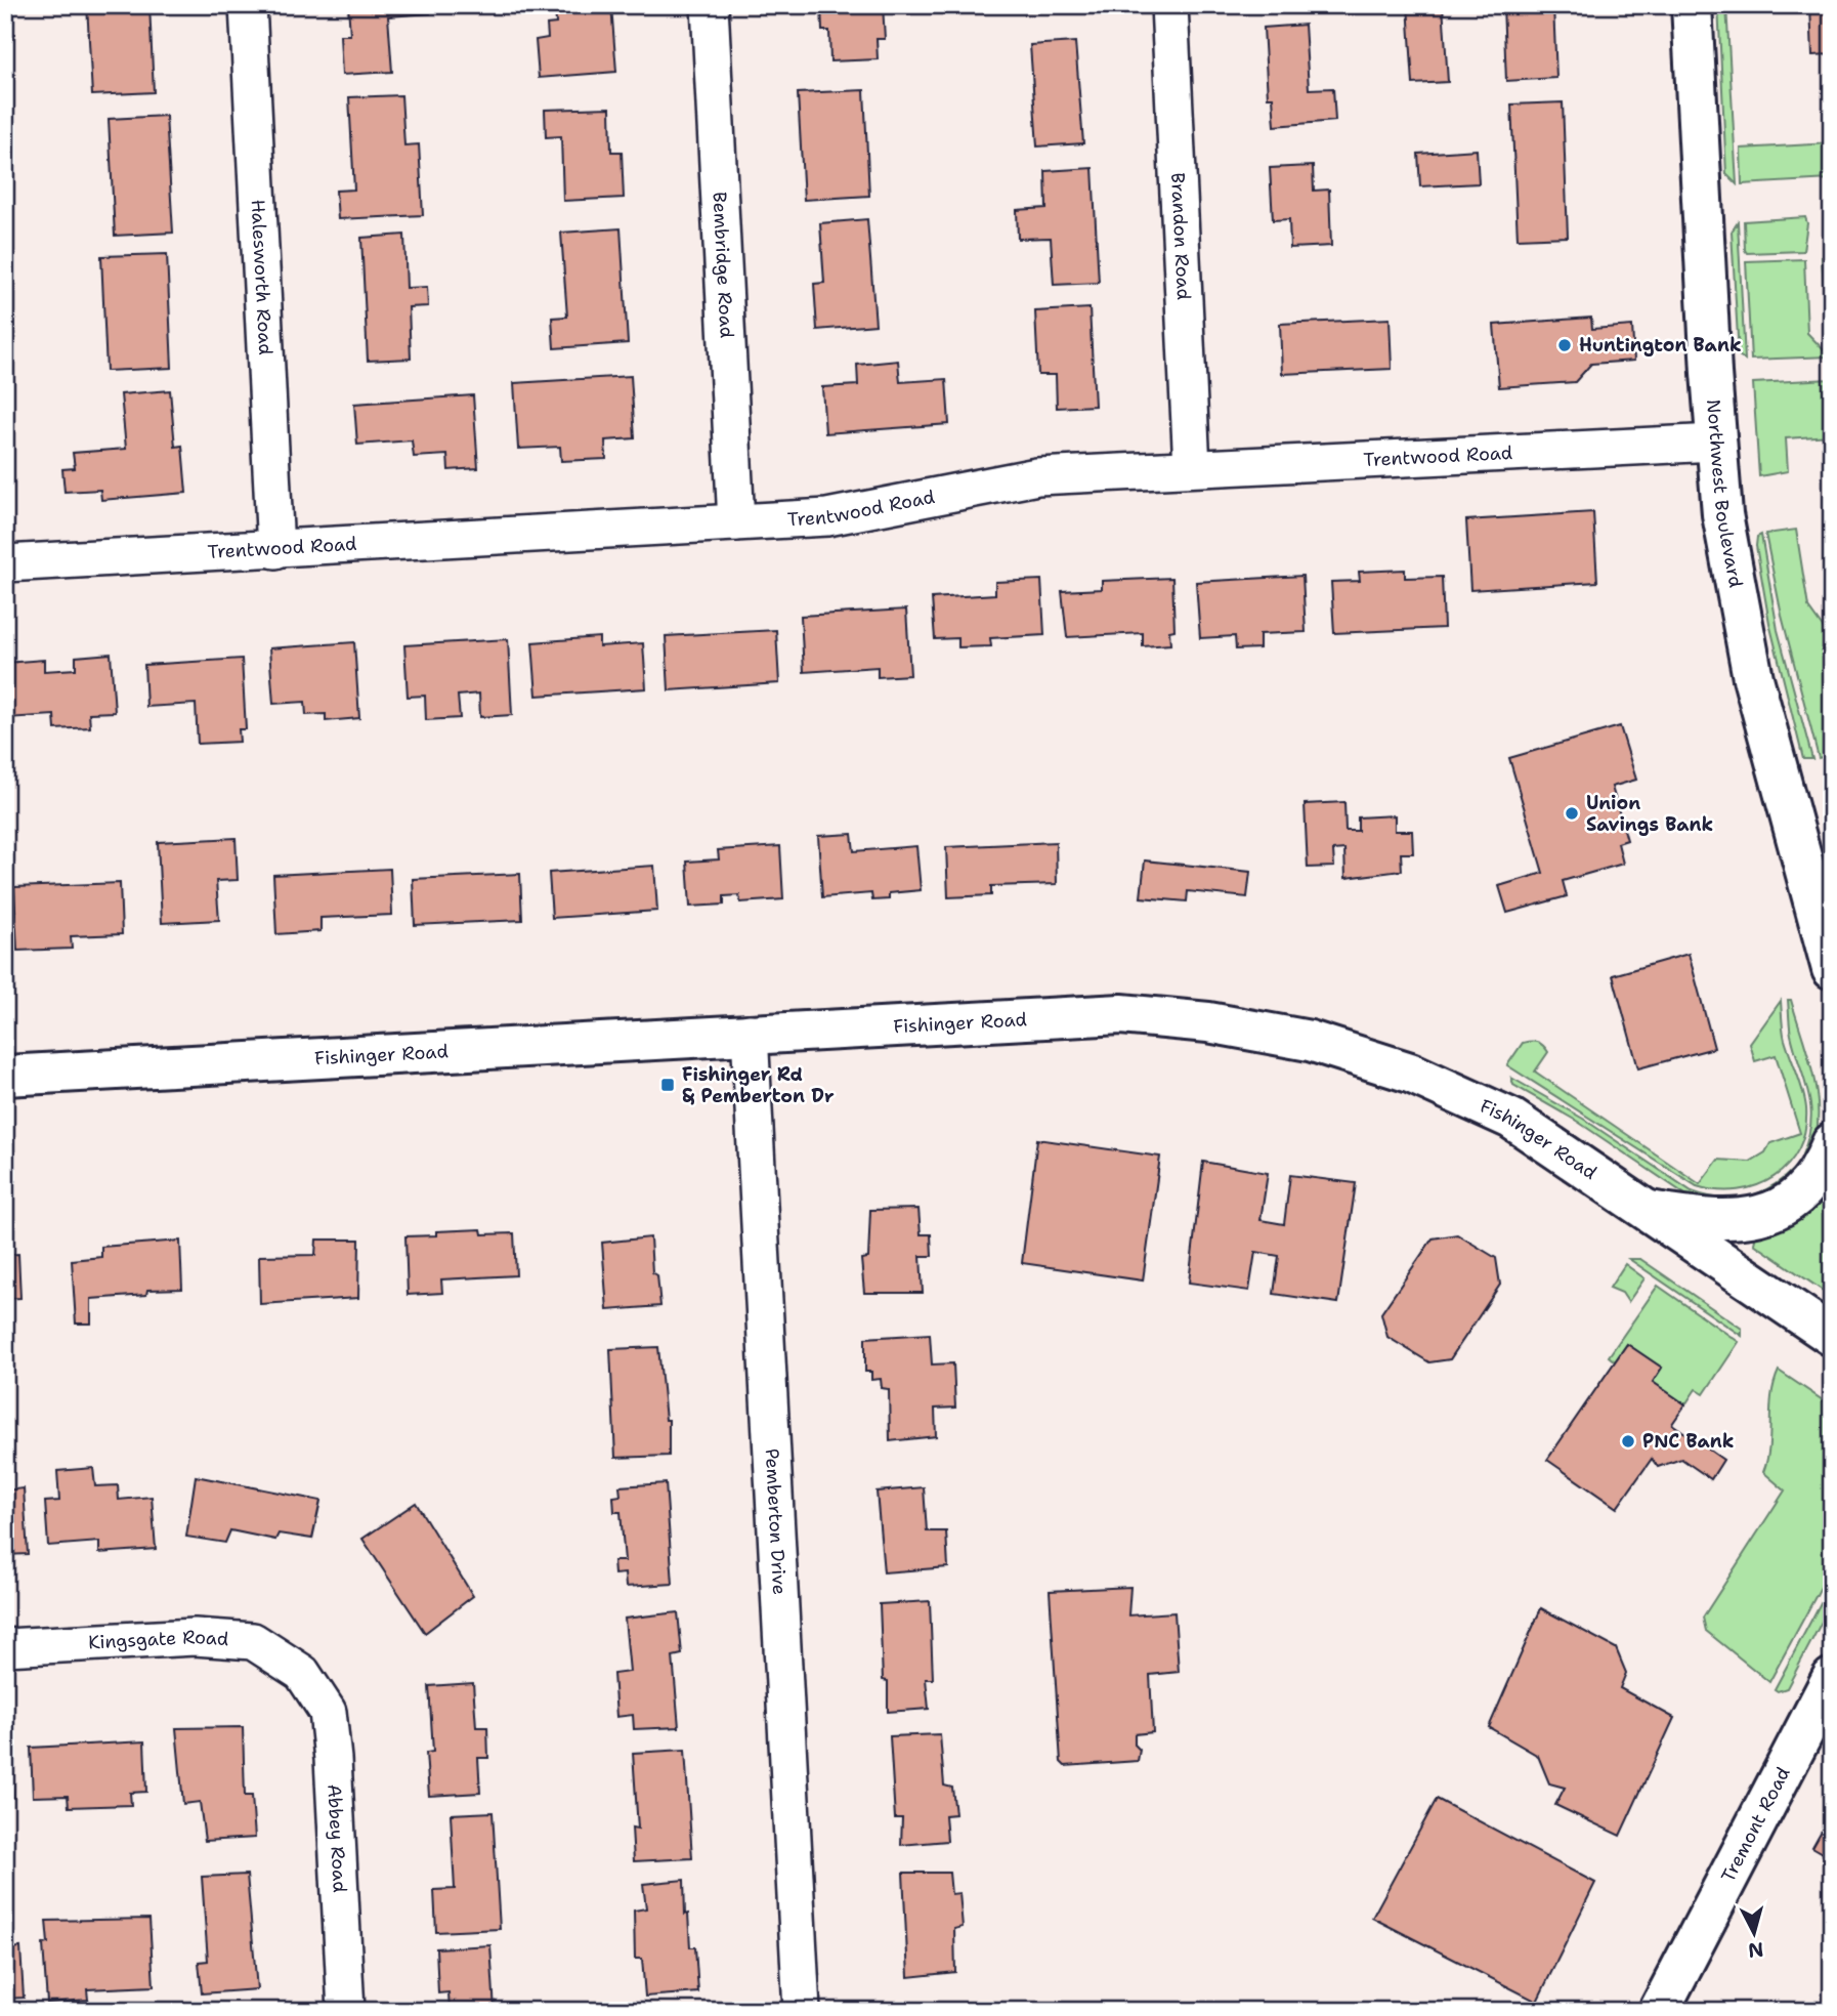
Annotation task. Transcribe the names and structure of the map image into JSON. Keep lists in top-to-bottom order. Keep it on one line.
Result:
{"streets":{"main road":["Northwest Boulevard","Fishinger Road","Tremont Road"],"street":["Brandon Road","Bembridge Road","Halesworth Road","Trentwood Road","Pemberton Drive","Kingsgate Road","Abbey Road"]},"crossings":[["Brandon Road","Trentwood Road"],["Bembridge Road","Trentwood Road"],["Halesworth Road","Trentwood Road"],["Trentwood Road","Northwest Boulevard"],["Fishinger Road","Pemberton Drive"],["Kingsgate Road","Abbey Road"]],"places":{"other":["Huntington Bank","Union Savings Bank","PNC Bank"],"transit":["Fishinger Rd & Pemberton Dr"]},"north":"bottom"}
